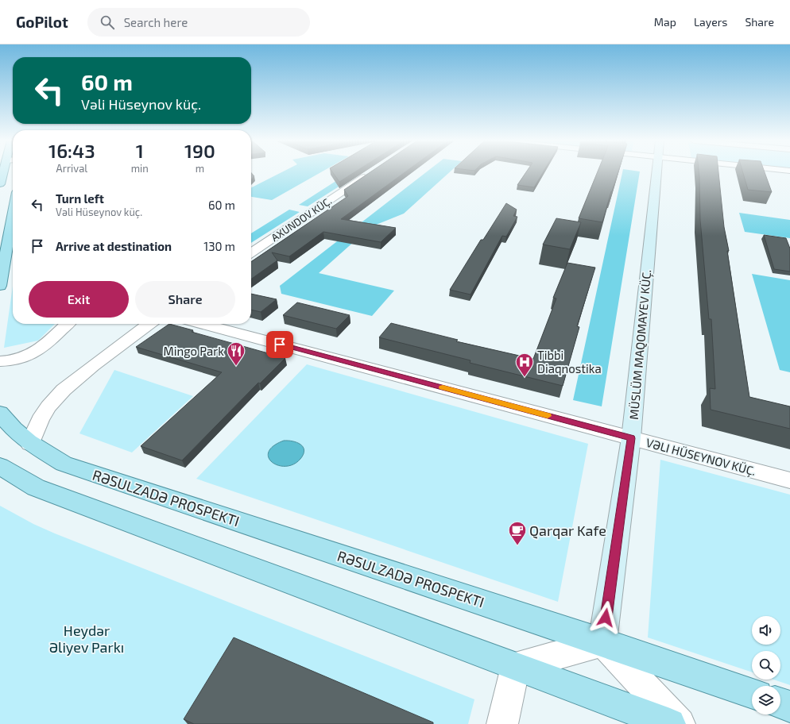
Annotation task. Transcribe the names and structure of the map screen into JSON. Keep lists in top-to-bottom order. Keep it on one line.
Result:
{"streets":{"main road":["MÜSLÜM MAQOMAYEV KÜÇ.","RƏSULZADƏ PROSPEKTI"],"street":["AXUNDOV KÜÇ.","VƏLI HÜSEYNOV KÜÇ."]},"crossings":[["MÜSLÜM MAQOMAYEV KÜÇ.","VƏLI HÜSEYNOV KÜÇ."],["MÜSLÜM MAQOMAYEV KÜÇ.","RƏSULZADƏ PROSPEKTI"]],"parks":["Heydər Əliyev Parkı"],"places":{"restaurant":["Mingo Park"],"hospital":["Tibbi Diaqnostika"],"cafe":["Qarqar Kafe"]},"page":{"header":"GoPilot","search":"Search here","nav":["Map","Layers","Share"],"turn":["60 m","Vəli Hüseynov küç."],"eta":["16:43","Arrival","1","min","190","m"],"list":[{"name":"Turn left","note":"Vəli Hüseynov küç.","value":"60 m"},{"name":"Arrive at destination","value":"130 m"}],"buttons":["Exit","Share"]}}
